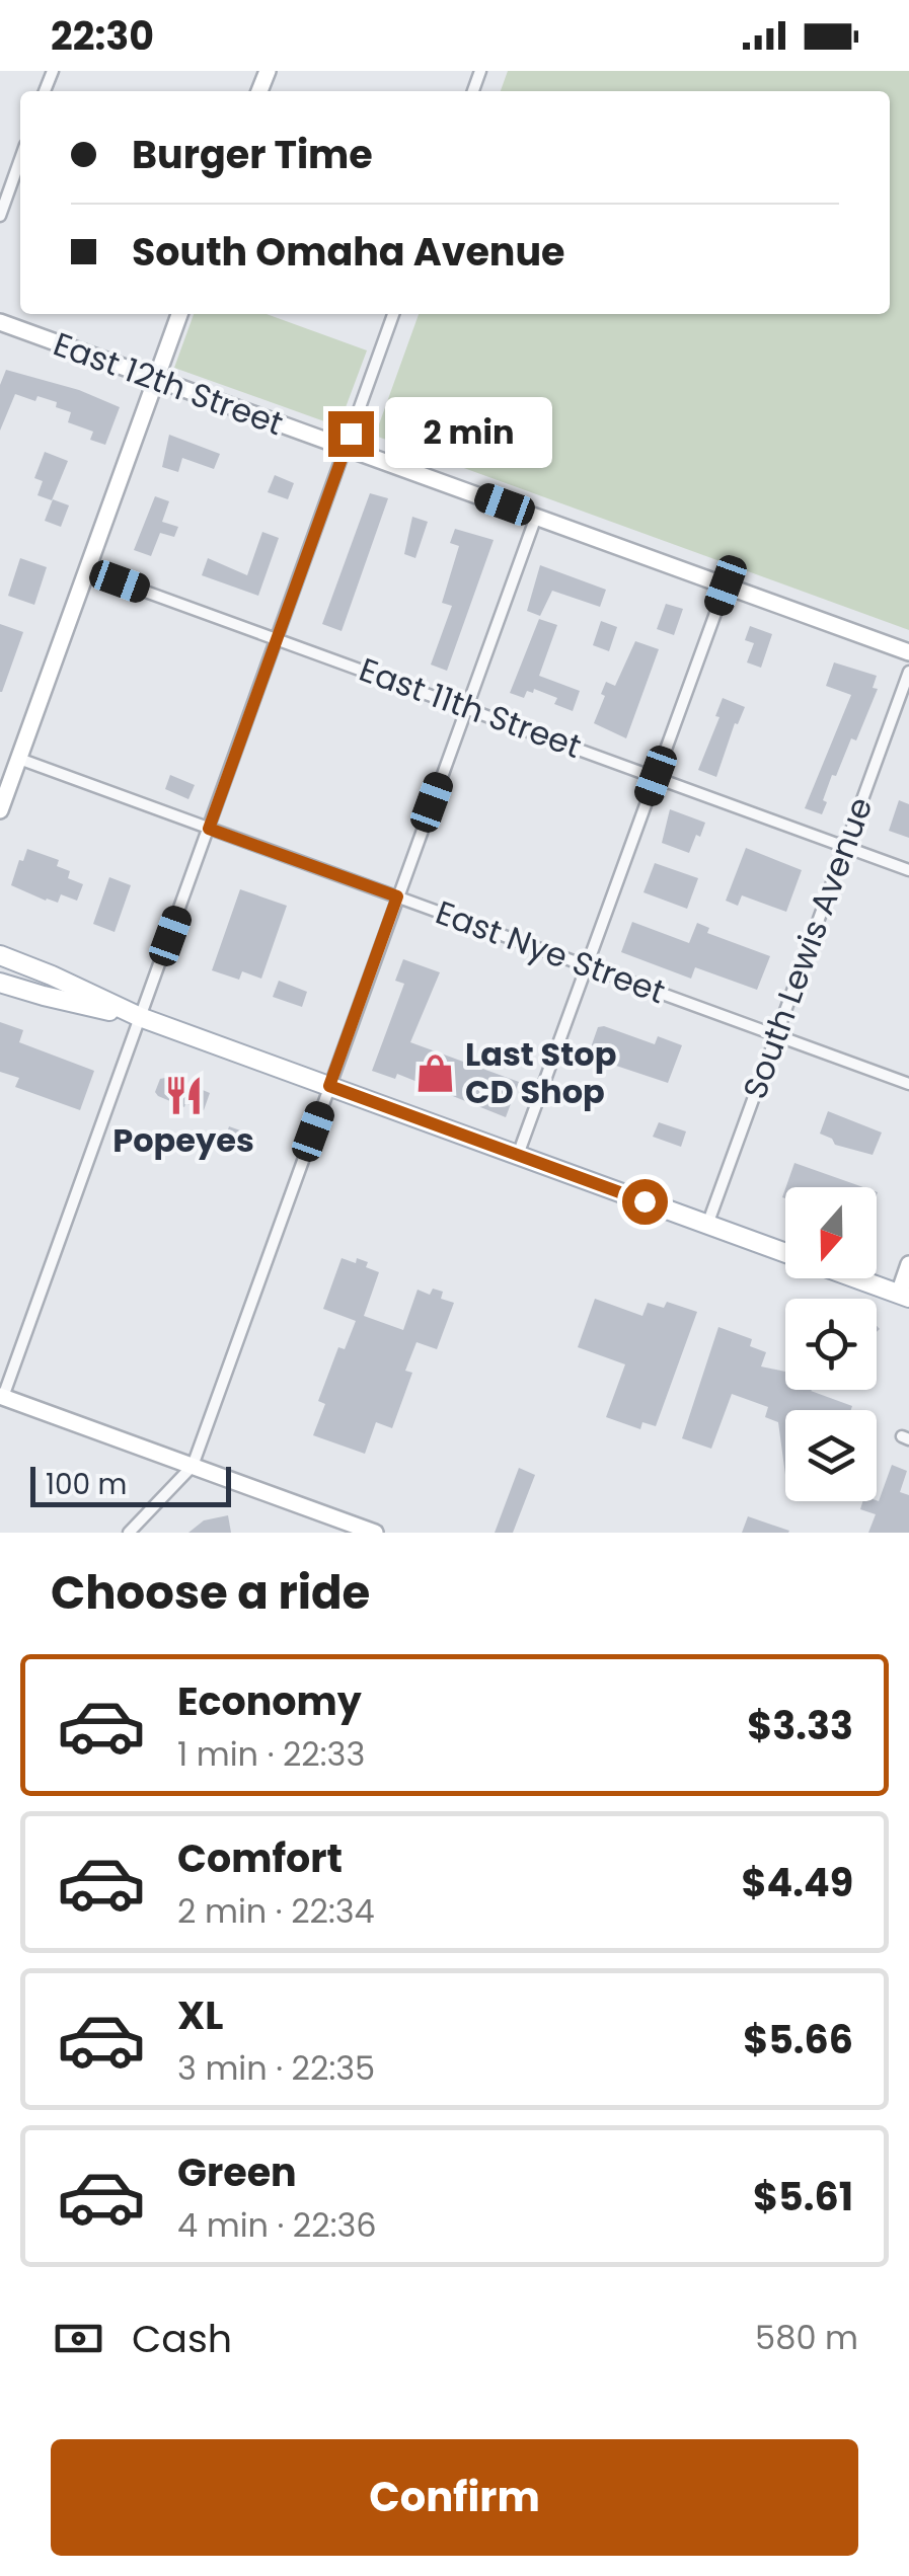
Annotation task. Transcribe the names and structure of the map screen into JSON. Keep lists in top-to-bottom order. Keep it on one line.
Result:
{"streets":{"street":["East 12th Street","East 11th Street","South Lewis Avenue","East Nye Street"]},"crossings":[["East 11th Street","South Lewis Avenue"],["South Lewis Avenue","East Nye Street"]],"places":{"shop":["Last Stop CD Shop"],"restaurant":["Popeyes"]},"scale_bar":"100 m","north":"bottom","page":{"status":"22:30","banner":["Burger Time","South Omaha Avenue"],"bubble":"2 min","scale":"100 m","heading":"Choose a ride","list":[{"name":"Economy","note":"1 min · 22:33","value":"$3.33"},{"name":"Comfort","note":"2 min · 22:34","value":"$4.49"},{"name":"XL","note":"3 min · 22:35","value":"$5.66"},{"name":"Green","note":"4 min · 22:36","value":"$5.61"}],"pay":["Cash","580 m"],"buttons":"Confirm"}}
